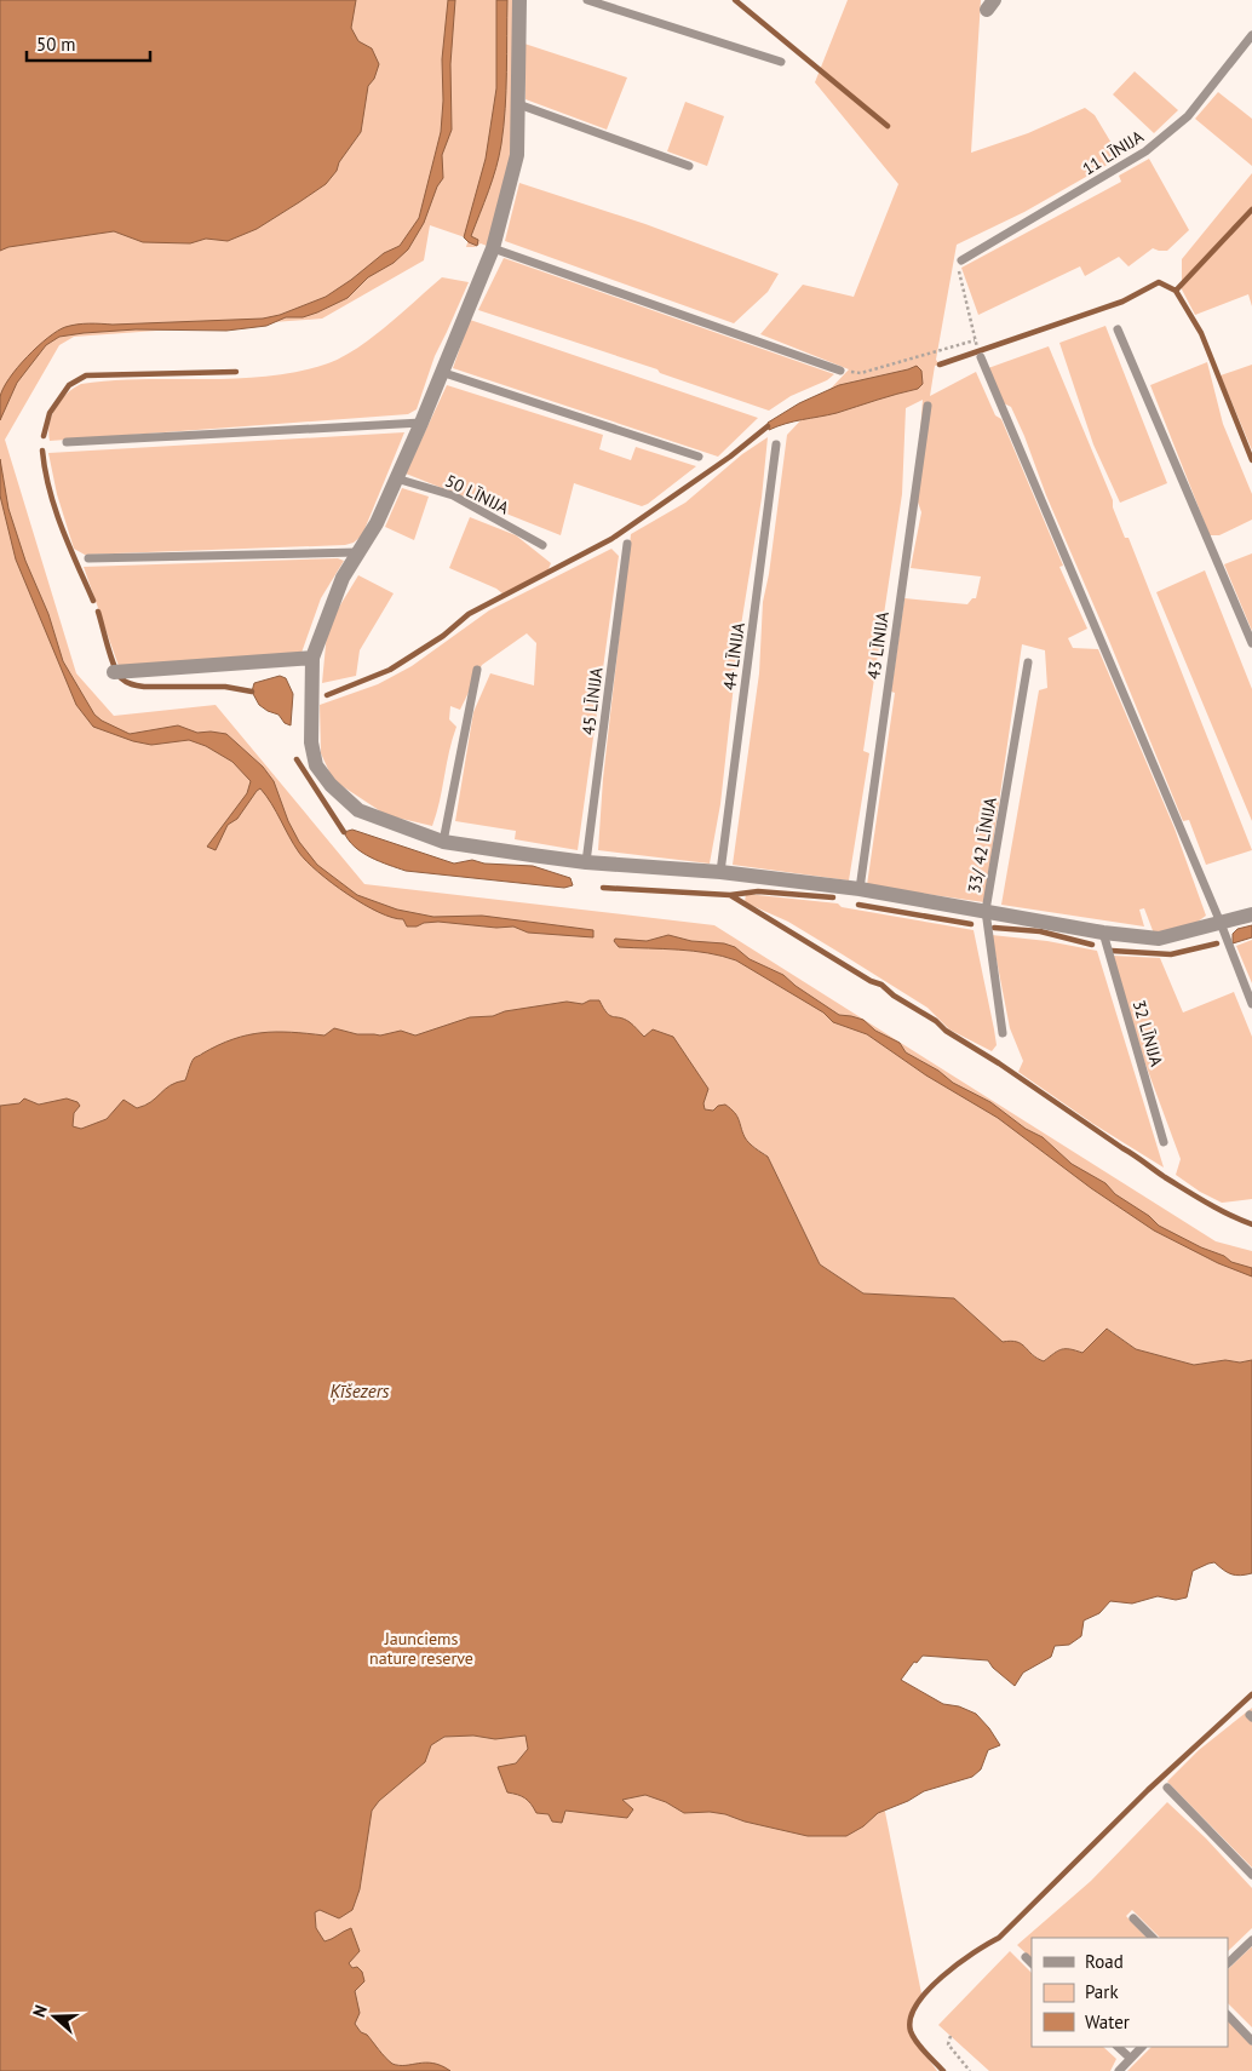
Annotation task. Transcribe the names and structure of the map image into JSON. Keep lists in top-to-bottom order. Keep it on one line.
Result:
{"streets":{"lane":["11 LĪNIJA","50 LĪNIJA","43 LĪNIJA","44 LĪNIJA","45 LĪNIJA","33/ 42 LĪNIJA","32 LĪNIJA"]},"water":["Ķīšezers"],"parks":["Jaunciems nature reserve"],"legend":["Road","Park","Water"],"scale_bar":"50 m","north":"left"}
